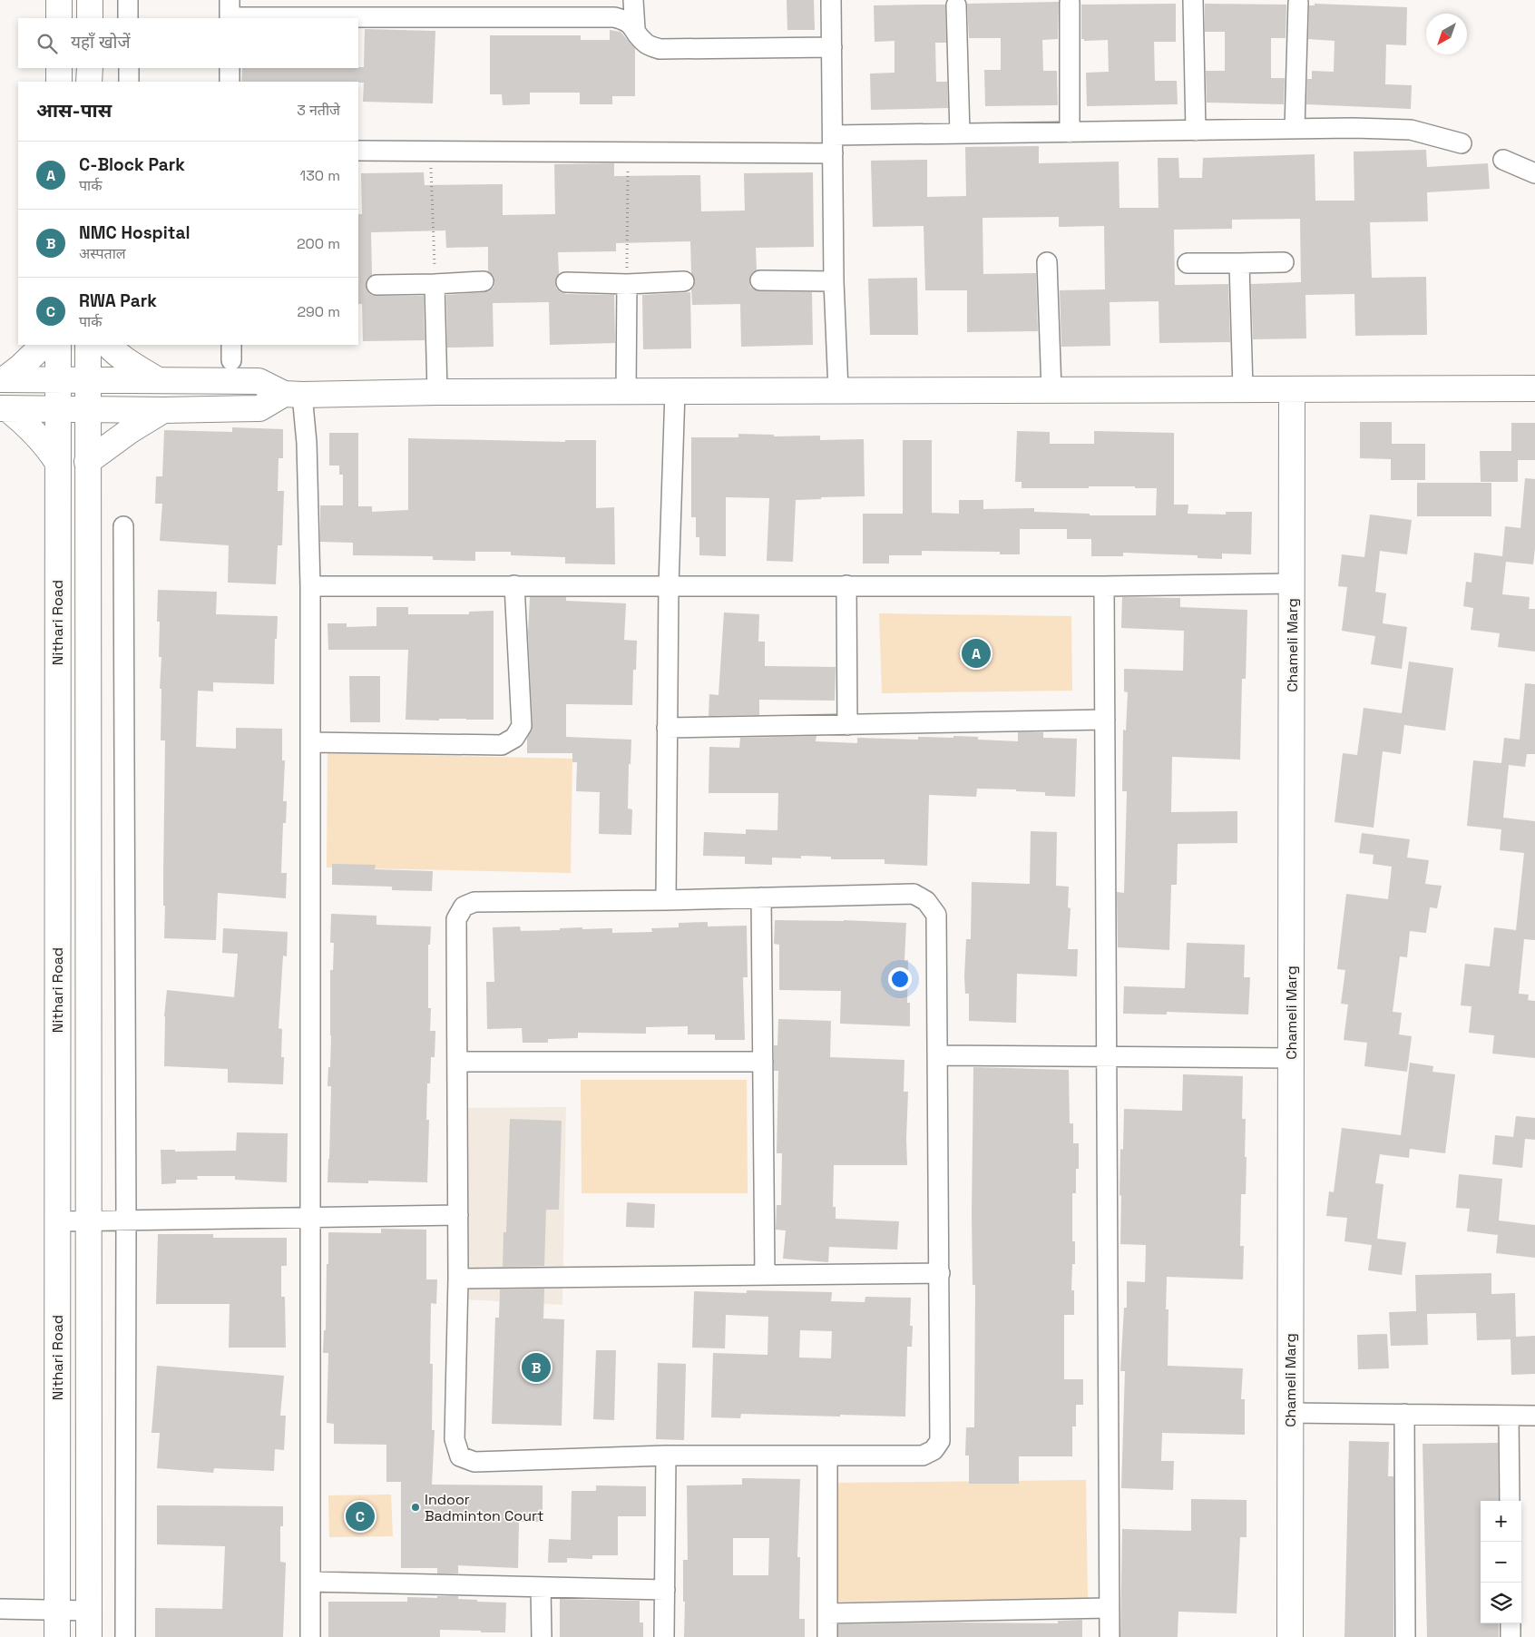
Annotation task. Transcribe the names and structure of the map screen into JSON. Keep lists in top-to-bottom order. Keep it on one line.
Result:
{"streets":{"street":["Nithari Road","Chameli Marg"]},"places":["Indoor Badminton Court"],"north":"bottom left","page":{"search":"यहाँ खोजें","heading":["आस-पास","3 नतीजे"],"list":[{"mark":"A","name":"C-Block Park","note":"पार्क","value":"130 m"},{"mark":"B","name":"NMC Hospital","note":"अस्पताल","value":"200 m"},{"mark":"C","name":"RWA Park","note":"पार्क","value":"290 m"}],"pins":["A","B","C"],"map_buttons":["+","−"]}}
